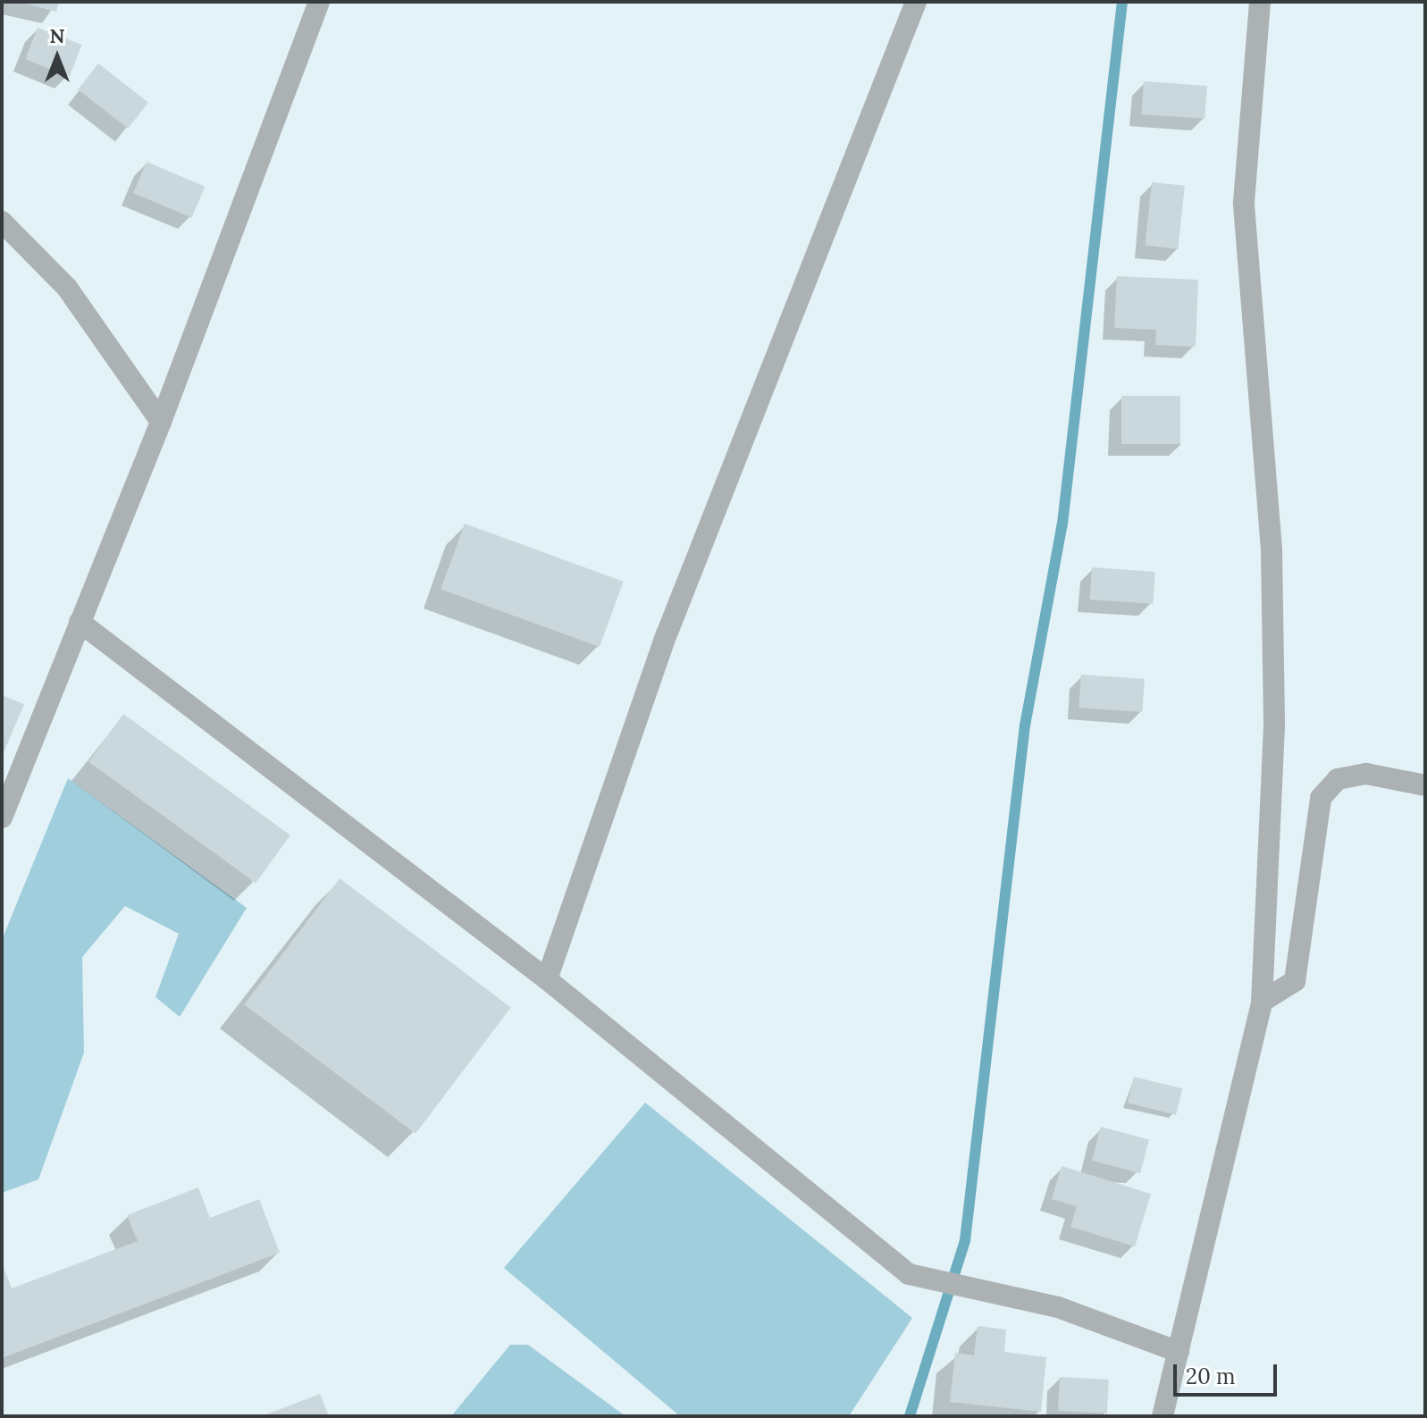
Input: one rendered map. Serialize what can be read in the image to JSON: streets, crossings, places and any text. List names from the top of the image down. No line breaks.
{"scale_bar":"20 m","north":"top"}
